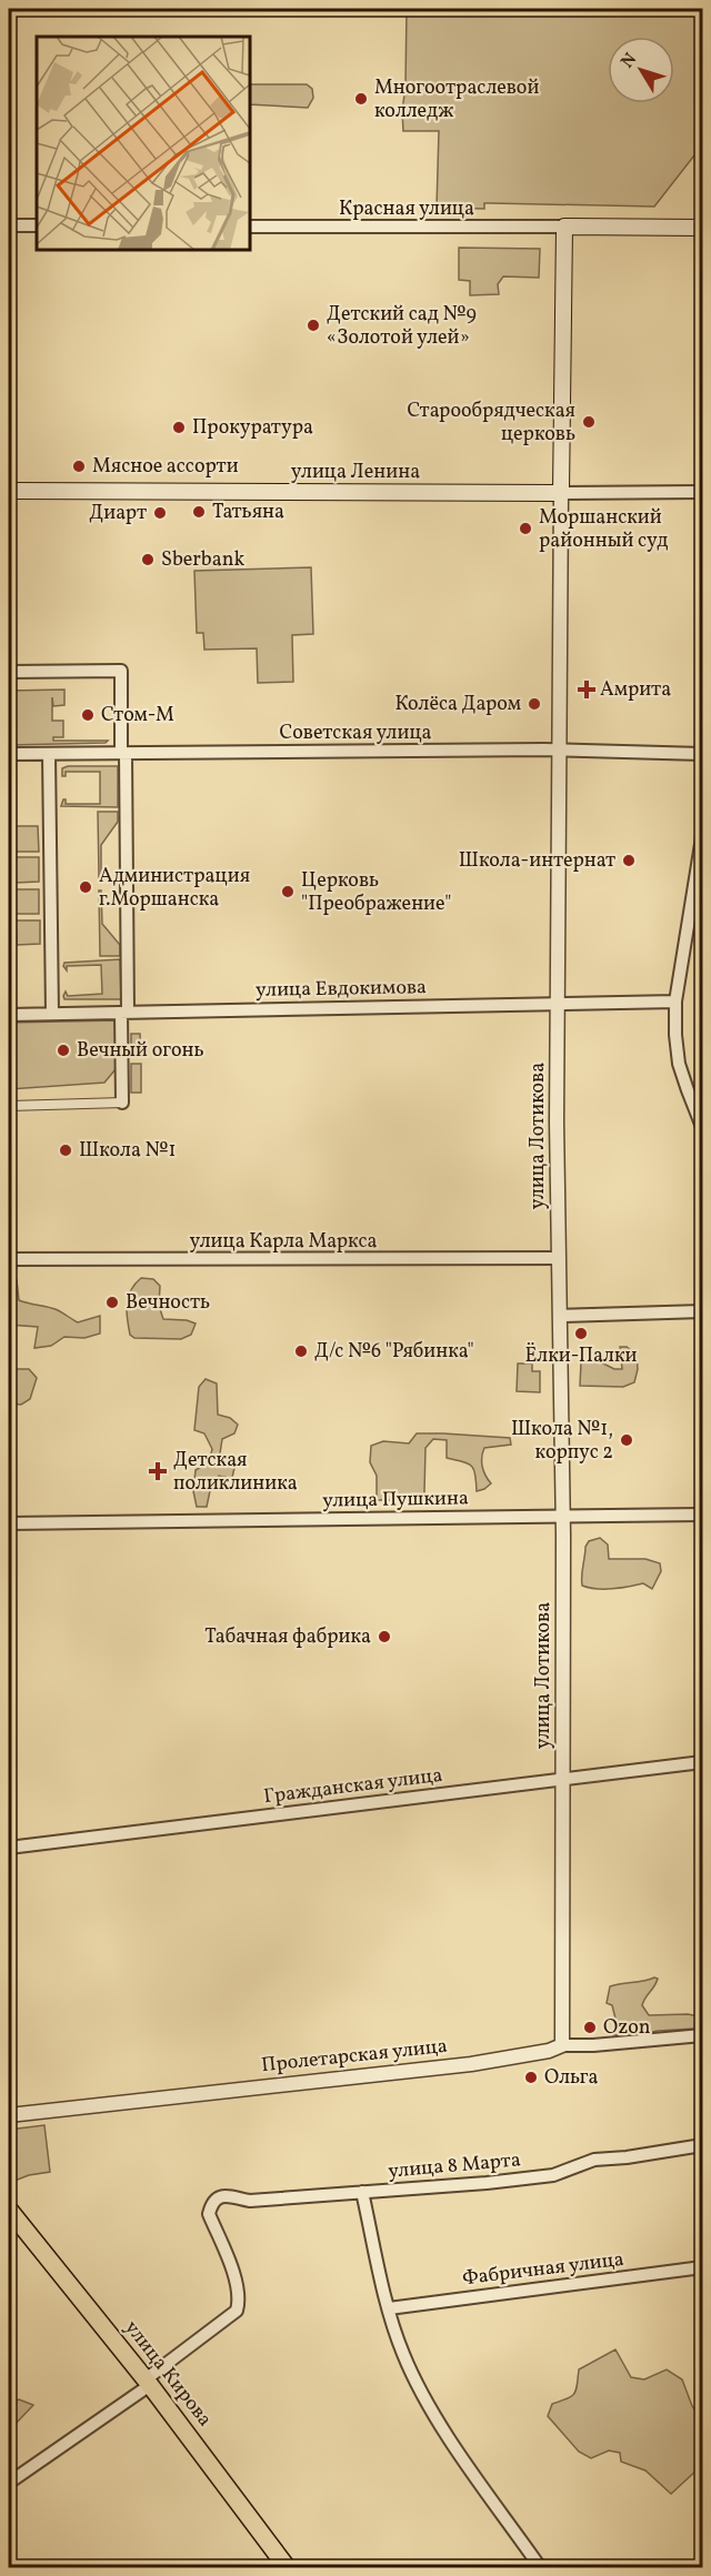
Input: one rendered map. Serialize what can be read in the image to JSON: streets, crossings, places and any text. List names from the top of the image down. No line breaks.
{"streets":{"main road":["улица Ленина","улица Лотикова","улица Кирова"],"street":["Красная улица","Советская улица","улица Евдокимова","улица Карла Маркса","улица Пушкина","Гражданская улица","Пролетарская улица","улица 8 Марта","Фабричная улица"]},"crossings":[["Красная улица","улица Лотикова"],["улица Ленина","улица Лотикова"],["Советская улица","улица Лотикова"],["улица Евдокимова","улица Лотикова"],["улица Лотикова","улица Карла Маркса"],["улица Лотикова","улица Пушкина"],["улица Лотикова","Гражданская улица"],["улица Лотикова","Пролетарская улица"],["улица 8 Марта","улица Кирова"]],"places":{"other":["Многоотраслевой колледж","Детский сад №9 «Золотой улей»","Старообрядческая церковь","Прокуратура","Мясное ассорти","Татьяна","Диарт","Моршанский районный суд","Sberbank","Колёса Даром","Стом-М","Школа-интернат","Администрация г.Моршанска","Церковь \"Преображение\"","Вечный огонь","Школа №1","Вечность","Ёлки-Палки","Д/с №6 \"Рябинка\"","Школа №1, корпус 2","Табачная фабрика","Ozon","Ольга"],"health":["Амрита","Детская поликлиника"]},"north":"top left"}
